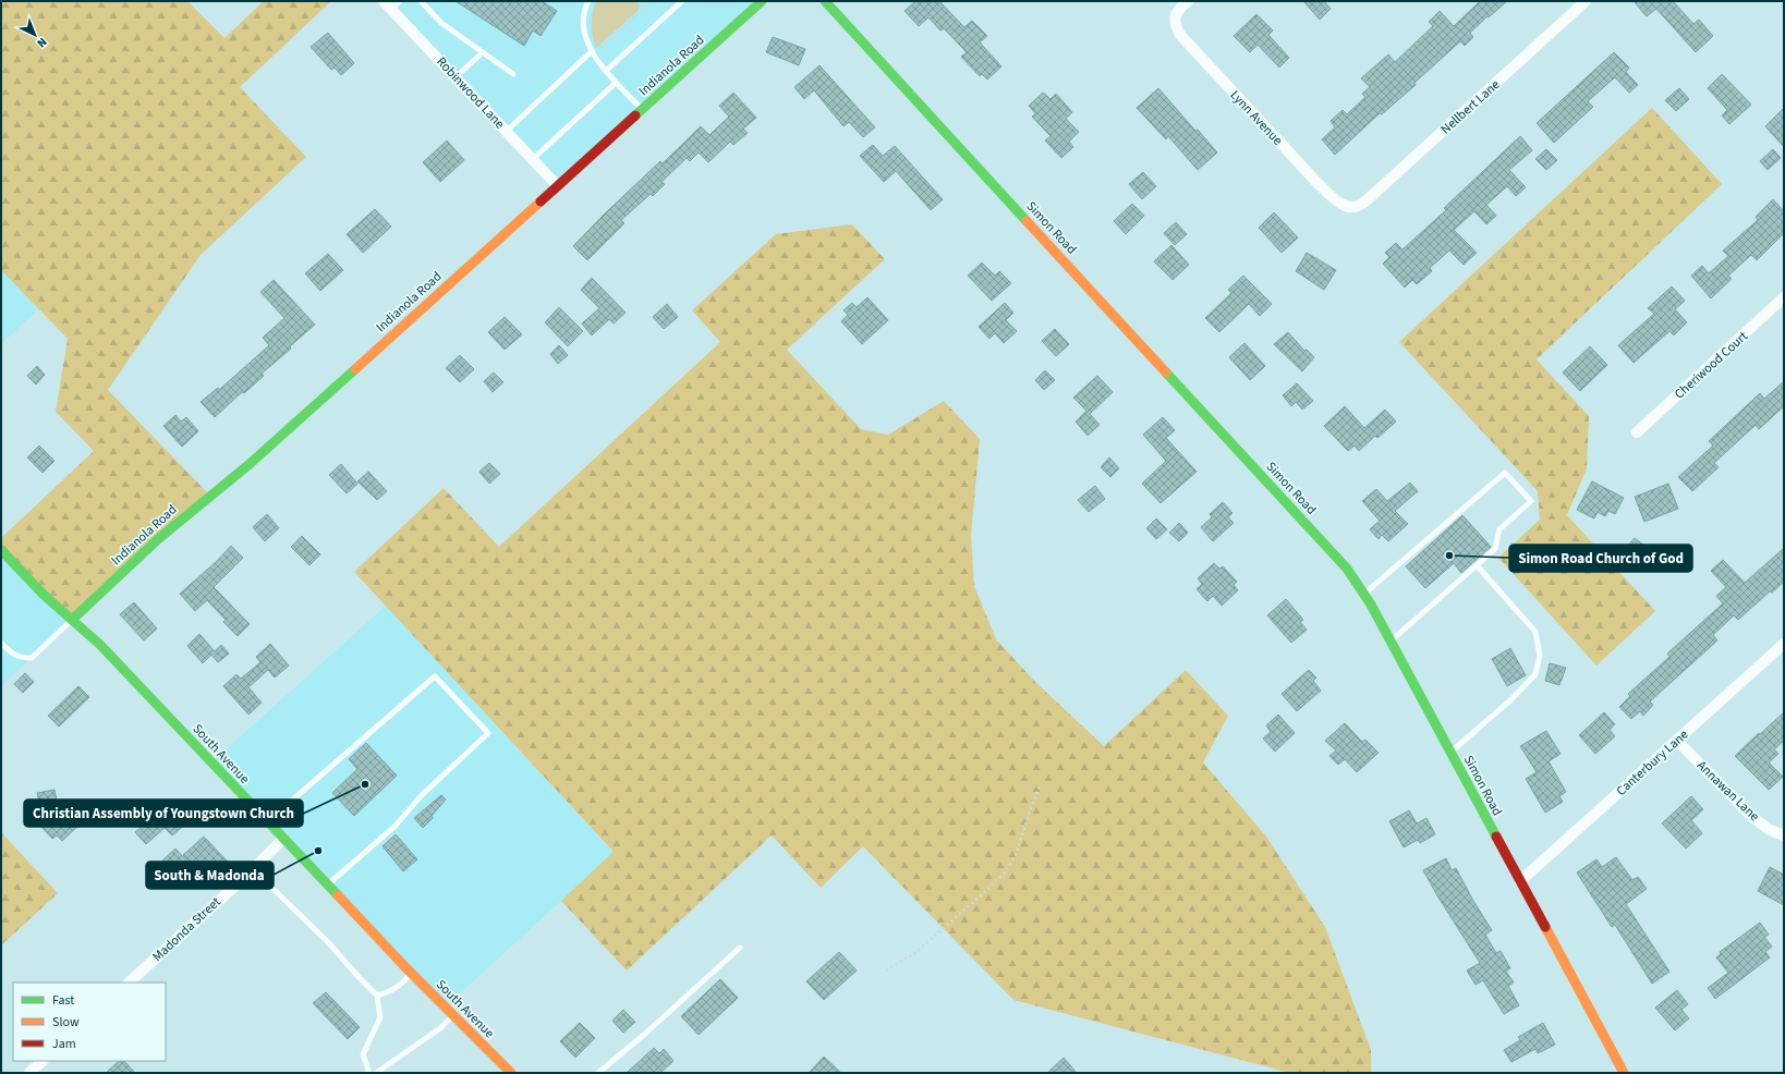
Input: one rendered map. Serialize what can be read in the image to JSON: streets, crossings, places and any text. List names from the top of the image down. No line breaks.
{"streets":{"street":["Indianola Road","Robinwood Lane","Nellbert Lane","Lynn Avenue","Simon Road","Cheriwood Court","South Avenue","Canterbury Lane","Annawan Lane","Madonda Street"]},"crossings":[["Indianola Road","Robinwood Lane"],["Indianola Road","South Avenue"],["Nellbert Lane","Lynn Avenue"],["Simon Road","Canterbury Lane"],["South Avenue","Madonda Street"],["Canterbury Lane","Annawan Lane"]],"places":["Simon Road Church of God","Christian Assembly of Youngstown Church","South & Madonda"],"legend":["Fast","Slow","Jam"],"north":"bottom right"}
